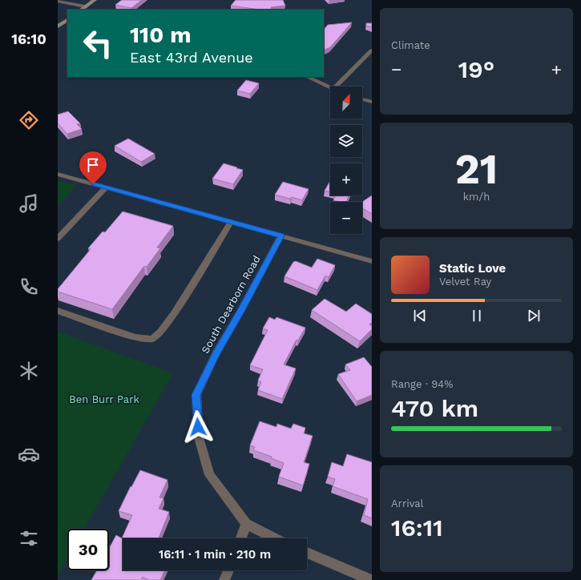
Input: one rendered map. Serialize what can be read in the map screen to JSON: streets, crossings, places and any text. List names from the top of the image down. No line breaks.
{"streets":{"street":["South Dearborn Road"]},"parks":["Ben Burr Park"],"north":"top right","page":{"tabs":"16:10","tile":["Climate",["21","km/h"],["Range · 94%","470 km"],["Arrival","16:11"]],"turn":["110 m","East 43rd Avenue"],"heat":["−","19°","+"],"map_buttons":["+","−"],"song":["Static Love","Velvet Ray"],"limit":"30","trip":"16:11 · 1 min · 210 m"}}
